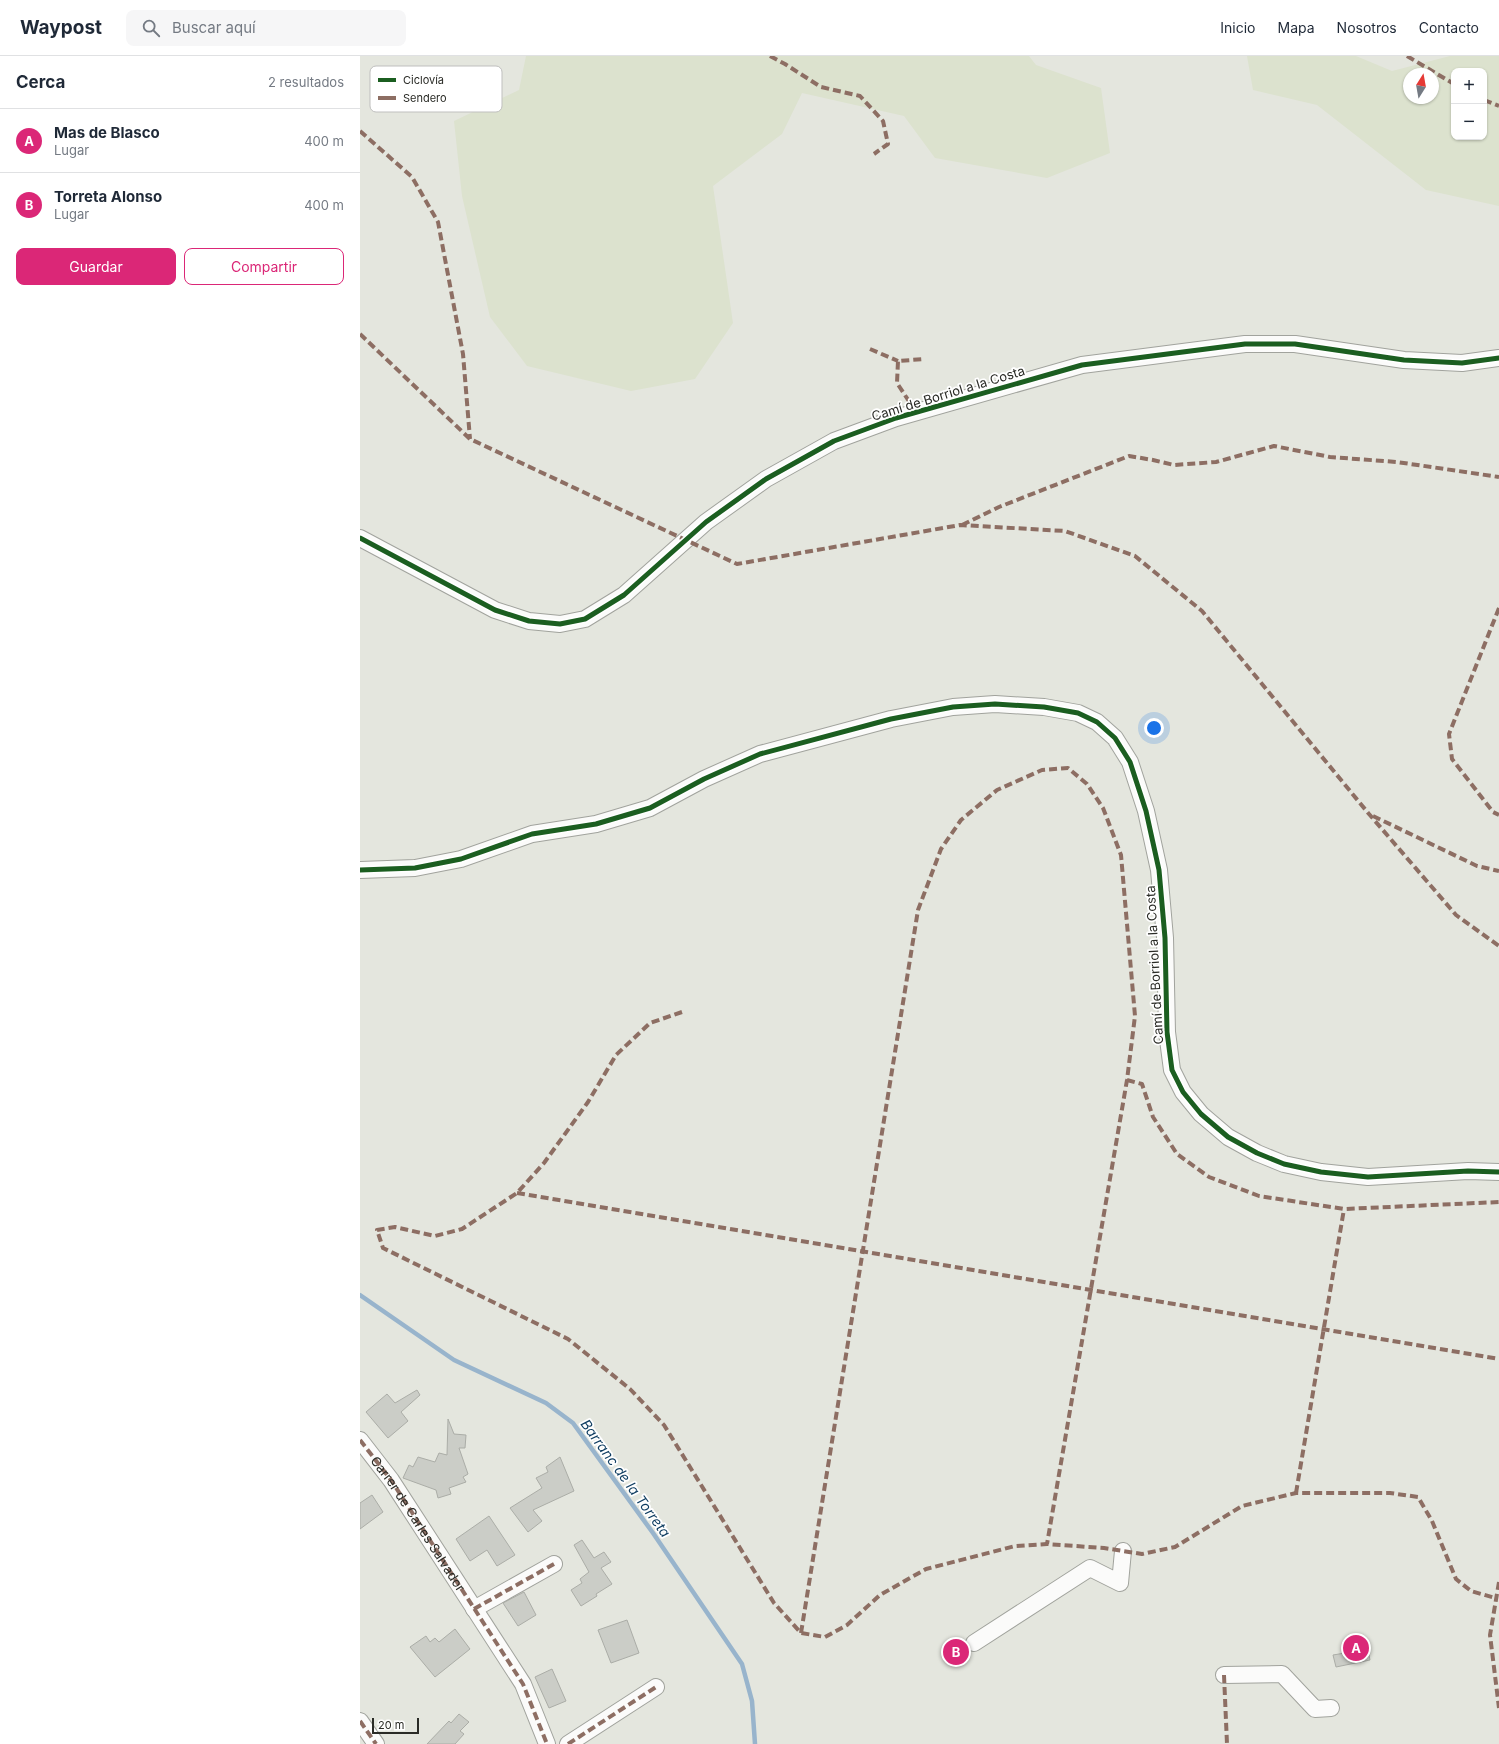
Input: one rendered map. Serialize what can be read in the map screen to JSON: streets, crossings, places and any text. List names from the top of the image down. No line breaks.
{"streets":{"street":["Camí de Borriol a la Costa","Carrer de Carles Salvador"]},"water":["Barranc de la Torreta"],"legend":["Ciclovía","Sendero"],"scale_bar":"20 m","north":"top","page":{"header":"Waypost","search":"Buscar aquí","nav":["Inicio","Mapa","Nosotros","Contacto"],"heading":["Cerca","2 resultados"],"map_buttons":["+","−"],"list":[{"mark":"A","name":"Mas de Blasco","note":"Lugar","value":"400 m"},{"mark":"B","name":"Torreta Alonso","note":"Lugar","value":"400 m"}],"buttons":["Guardar","Compartir"],"pins":["A","B"],"scale":"20 m"}}
